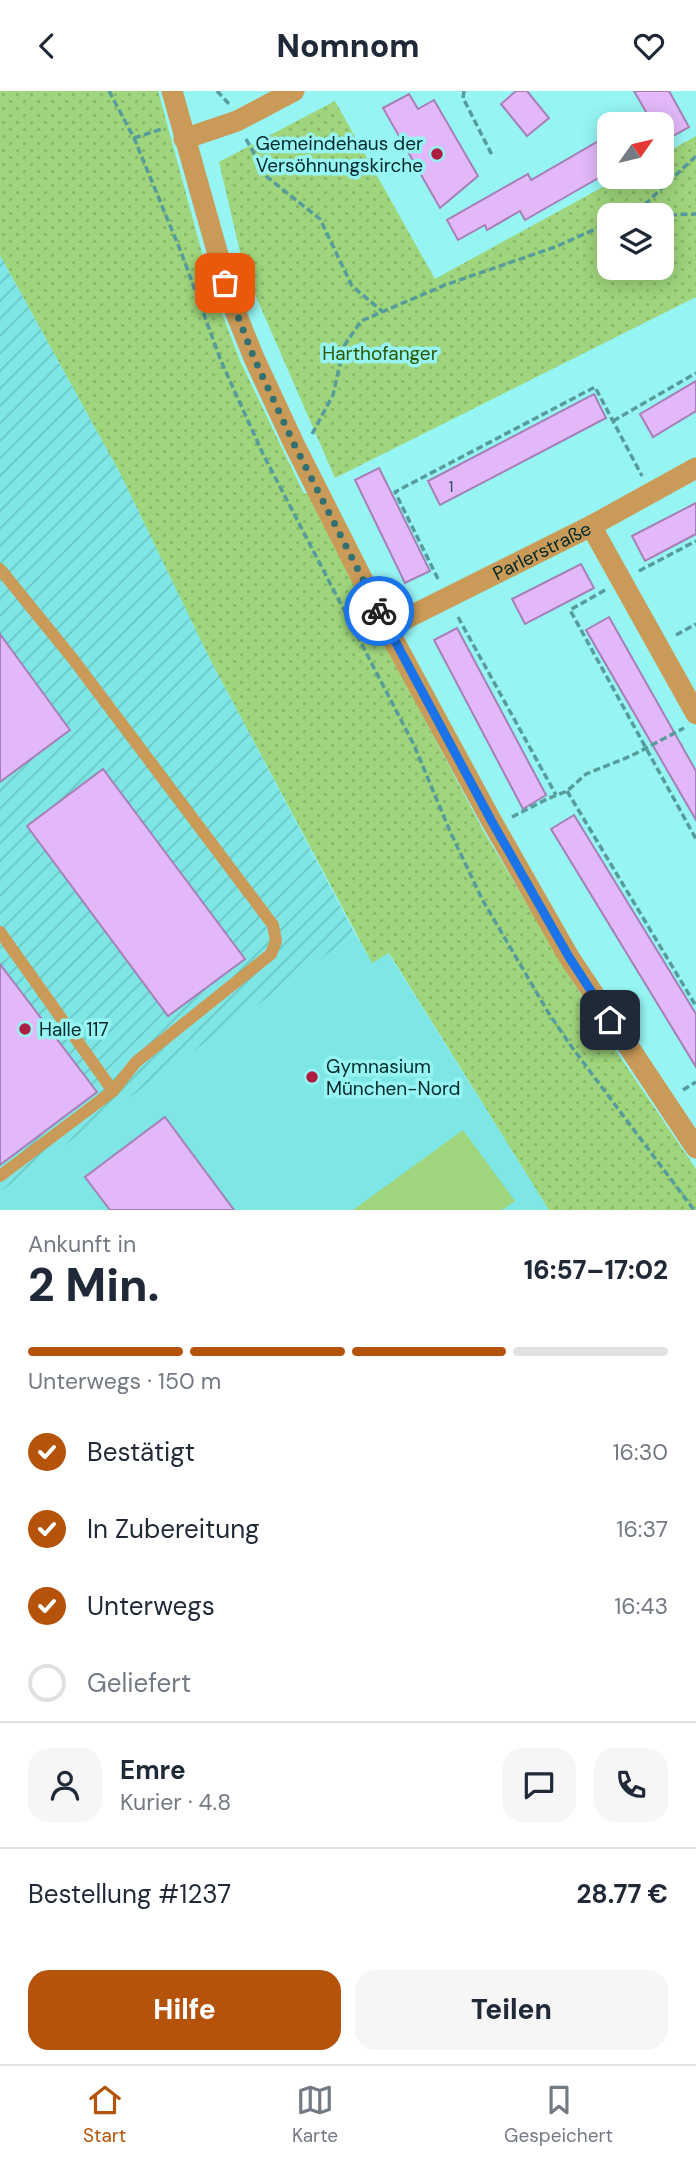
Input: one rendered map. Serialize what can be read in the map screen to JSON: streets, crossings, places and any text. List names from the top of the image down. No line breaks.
{"streets":{"street":["Parlerstraße"]},"parks":["Harthofanger"],"places":["Gemeindehaus der Versöhnungskirche","Halle 117","Gymnasium München-Nord"],"house_numbers":["1"],"north":"top right","page":{"header":"Nomnom","heading":["2 Min.","Ankunft in","16:57–17:02"],"panel":["Emre","Kurier · 4.8","Bestellung #1237","28.77 €"],"bar":"Unterwegs · 150 m","list":[["Bestätigt","16:30"],["In Zubereitung","16:37"],["Unterwegs","16:43"],"Geliefert"],"buttons":["Hilfe","Teilen"],"tabs":["Start","Karte","Gespeichert"]}}
